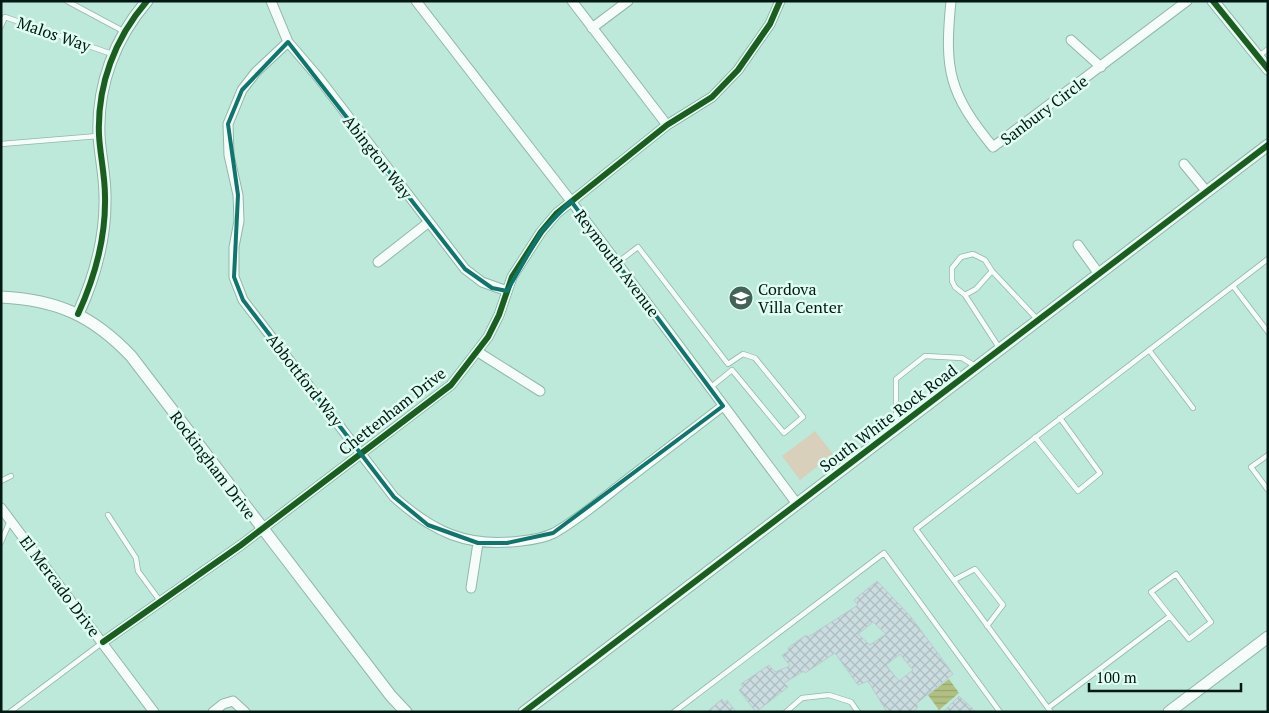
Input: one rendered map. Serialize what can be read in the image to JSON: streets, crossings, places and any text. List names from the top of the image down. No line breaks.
{"streets":{"street":["Sanbury Circle","Abington Way","Reymouth Avenue","Abbottford Way","Chettenham Drive","South White Rock Road","Rockingham Drive","El Mercado Drive"],"lane":["Malos Way"]},"crossings":[["Abington Way","Abbottford Way"],["Abington Way","Chettenham Drive"],["Reymouth Avenue","Abbottford Way"],["Reymouth Avenue","Chettenham Drive"],["Reymouth Avenue","South White Rock Road"],["Abbottford Way","Chettenham Drive"],["Chettenham Drive","Rockingham Drive"],["Chettenham Drive","El Mercado Drive"]],"places":{"school or university":["Cordova Villa Center"]},"scale_bar":"100 m"}
